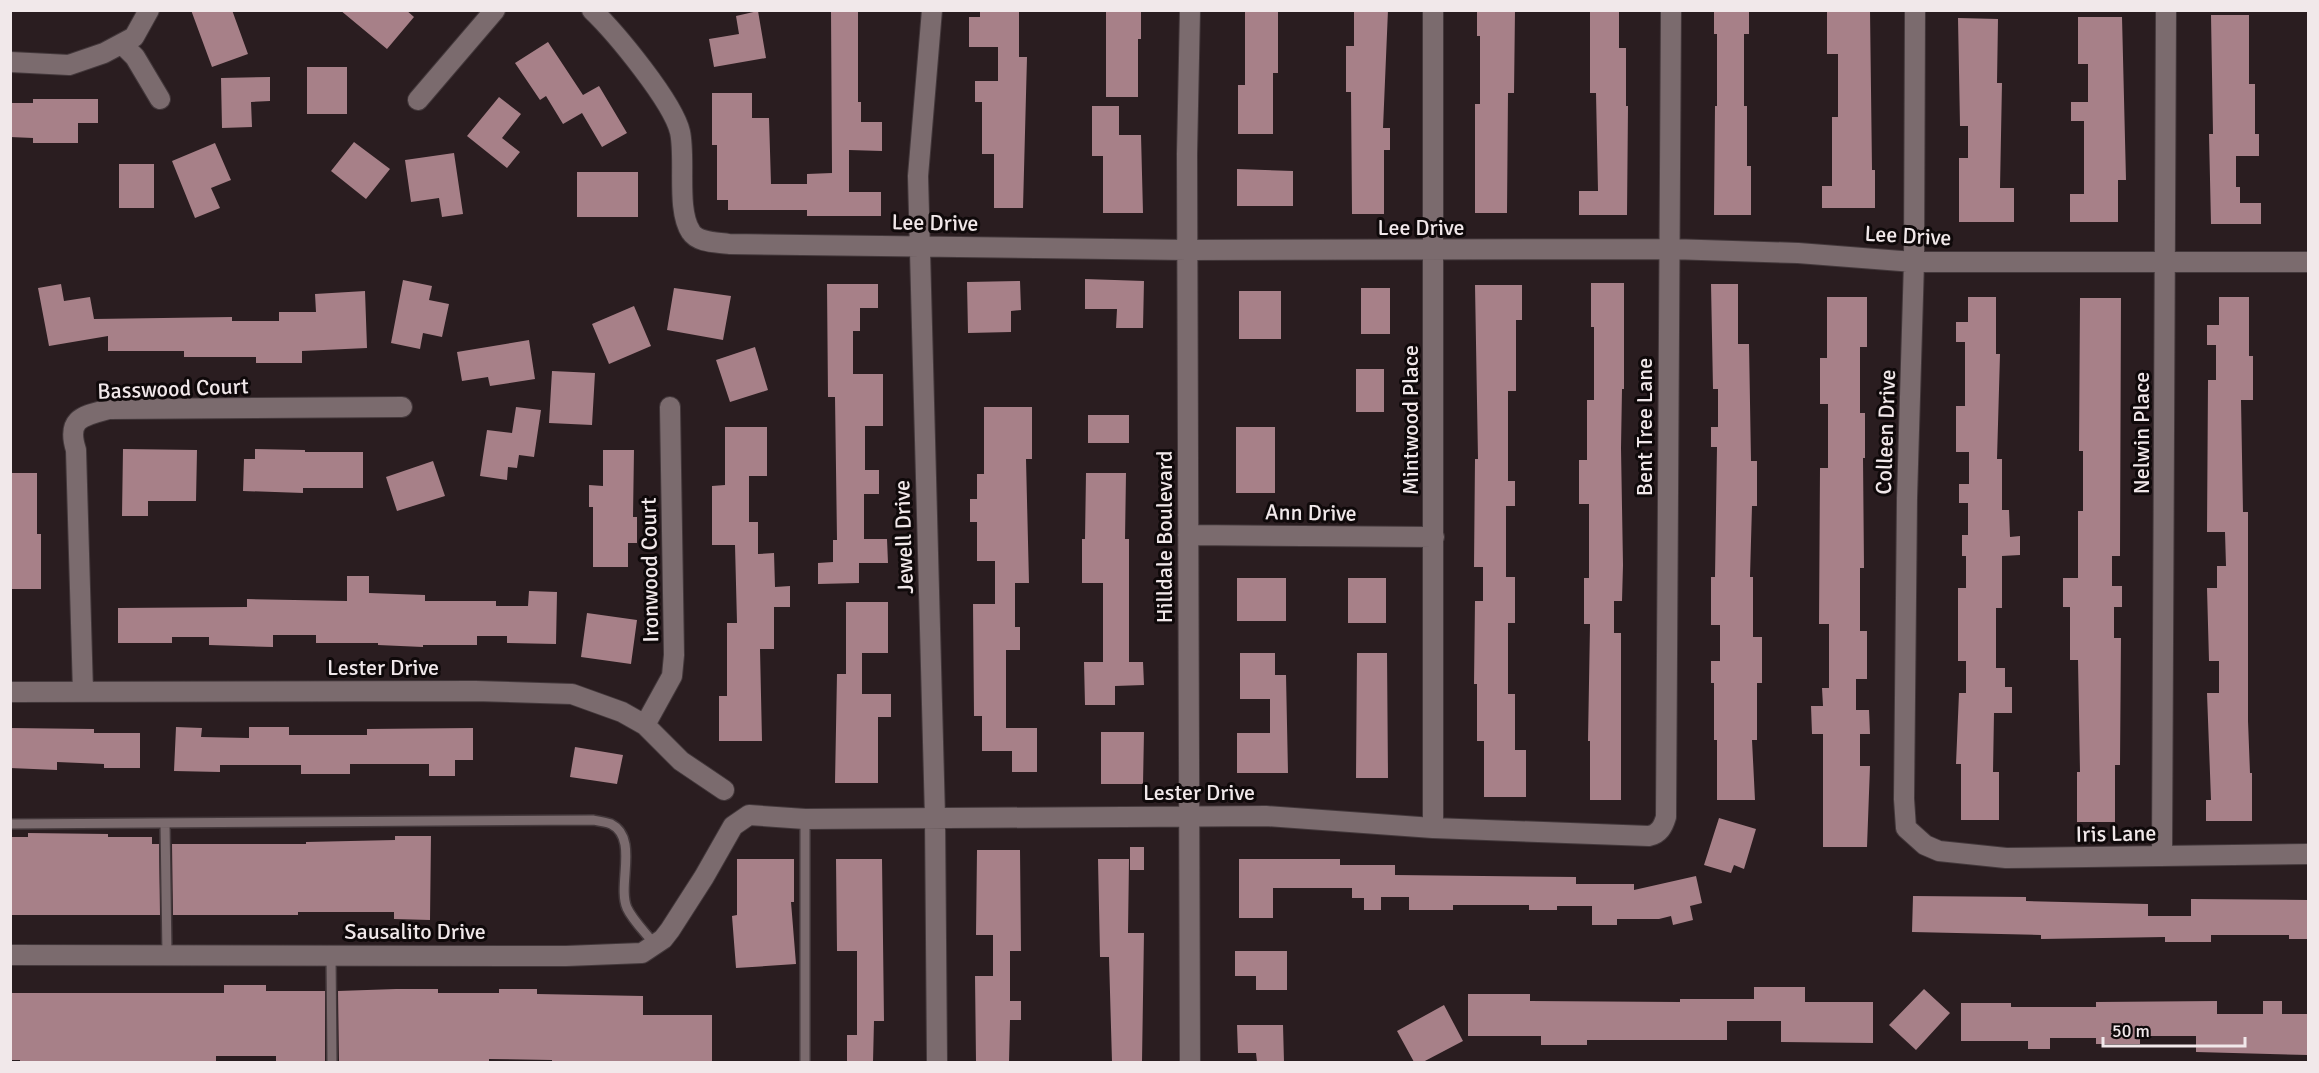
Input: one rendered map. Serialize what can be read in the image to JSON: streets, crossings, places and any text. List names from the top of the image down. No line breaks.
{"streets":{"street":["Lee Drive","Basswood Court","Mintwood Place","Bent Tree Lane","Colleen Drive","Nelwin Place","Ann Drive","Jewell Drive","Hilldale Boulevard","Ironwood Court","Lester Drive","Iris Lane","Sausalito Drive"]},"crossings":[["Lee Drive","Mintwood Place"],["Lee Drive","Bent Tree Lane"],["Lee Drive","Colleen Drive"],["Lee Drive","Nelwin Place"],["Lee Drive","Jewell Drive"],["Lee Drive","Hilldale Boulevard"],["Basswood Court","Lester Drive"],["Mintwood Place","Ann Drive"],["Mintwood Place","Lester Drive"],["Bent Tree Lane","Lester Drive"],["Colleen Drive","Iris Lane"],["Nelwin Place","Iris Lane"],["Ann Drive","Hilldale Boulevard"],["Jewell Drive","Lester Drive"],["Hilldale Boulevard","Lester Drive"],["Ironwood Court","Lester Drive"],["Lester Drive","Sausalito Drive"]],"scale_bar":"50 m"}
